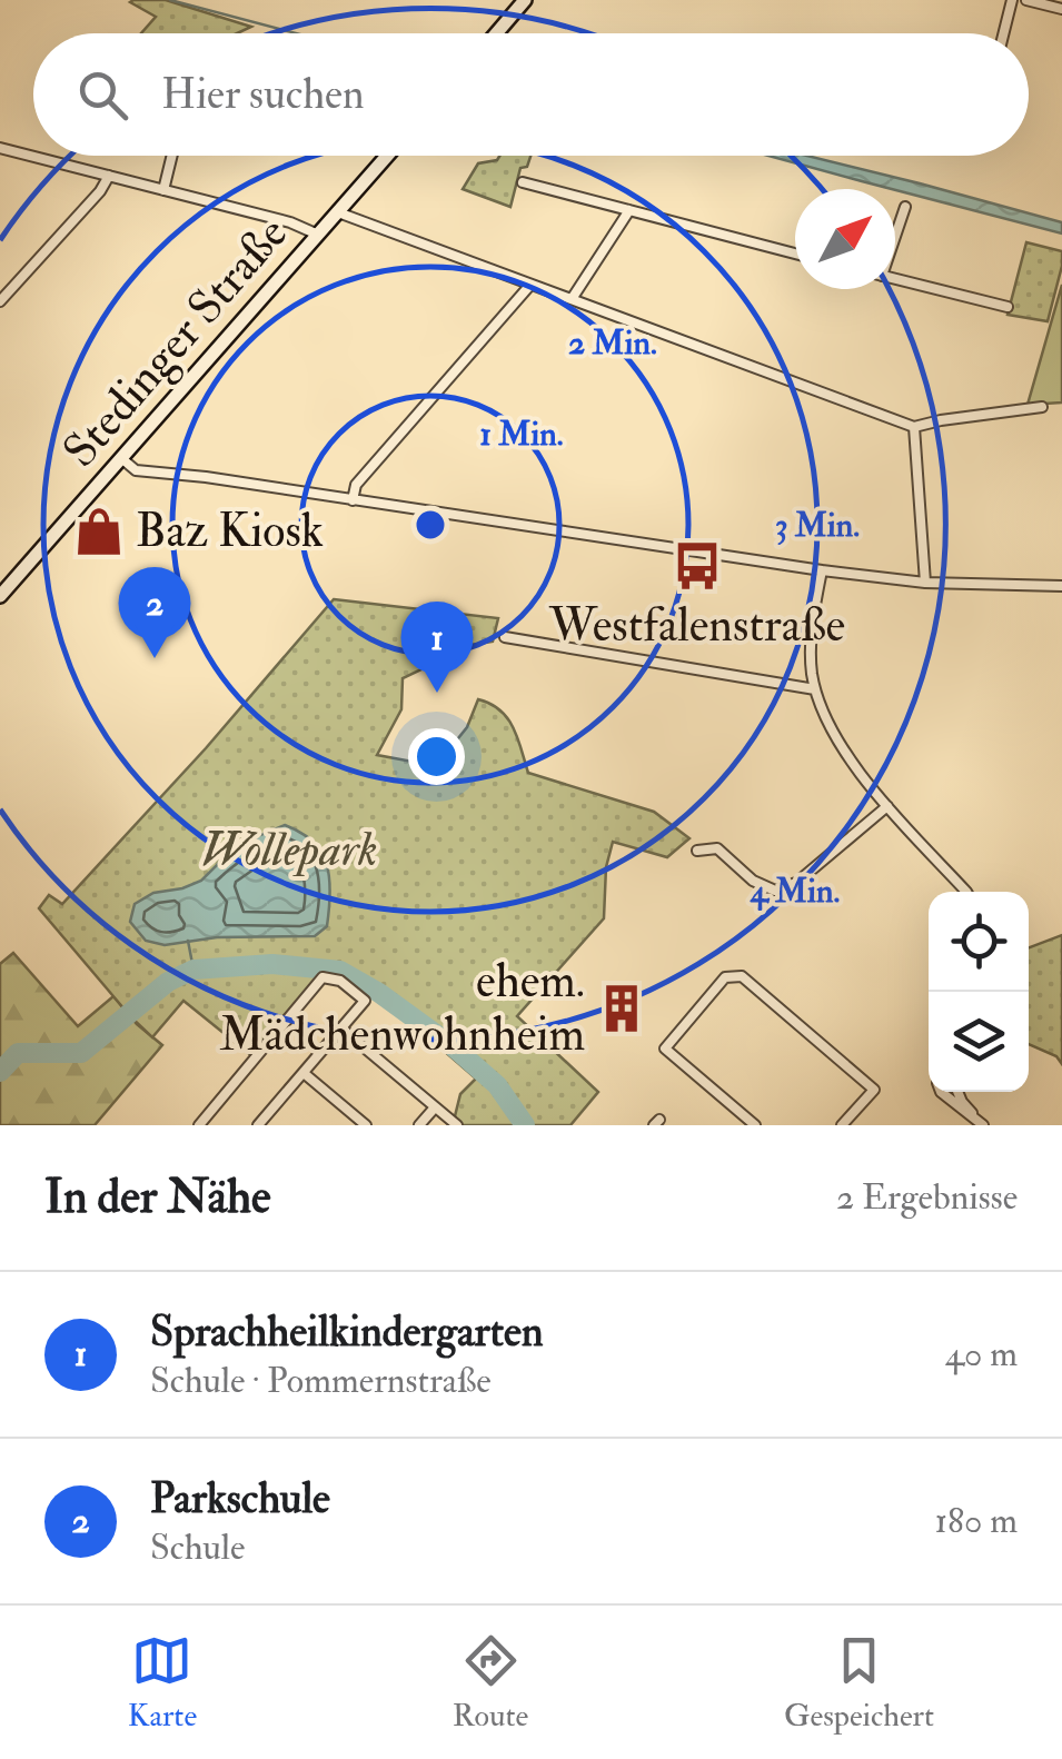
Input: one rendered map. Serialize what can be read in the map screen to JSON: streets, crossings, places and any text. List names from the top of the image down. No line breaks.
{"streets":{"main road":["Stedinger Straße"]},"parks":["Wollepark"],"places":{"shop":["Baz Kiosk"],"bus stop":["Westfalenstraße"],"building":["ehem. Mädchenwohnheim"]},"north":"top right","page":{"search":"Hier suchen","pins":["2","1"],"heading":["In der Nähe","2 Ergebnisse"],"list":[{"mark":"1","name":"Sprachheilkindergarten","note":"Schule · Pommernstraße","value":"40 m"},{"mark":"2","name":"Parkschule","note":"Schule","value":"180 m"}],"nav":["Karte","Route","Gespeichert"]},"rings":["2 Min.","1 Min.","3 Min.","4 Min."]}
